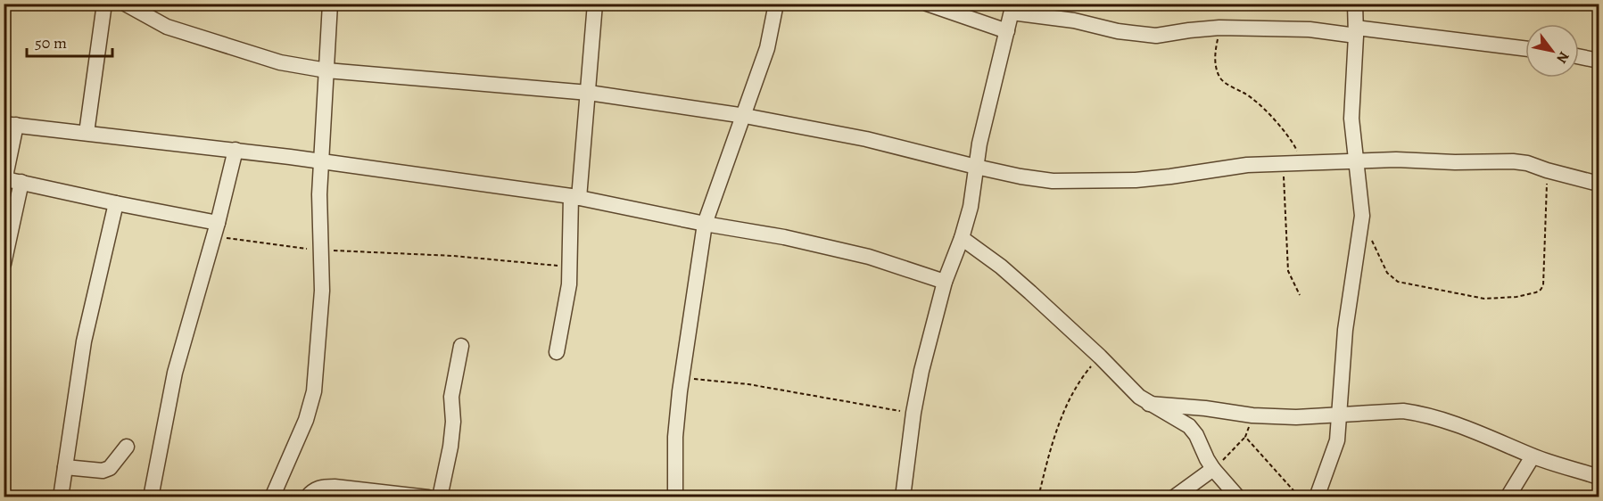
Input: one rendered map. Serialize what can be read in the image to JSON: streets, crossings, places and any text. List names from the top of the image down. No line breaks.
{"scale_bar":"50 m","north":"bottom right"}
